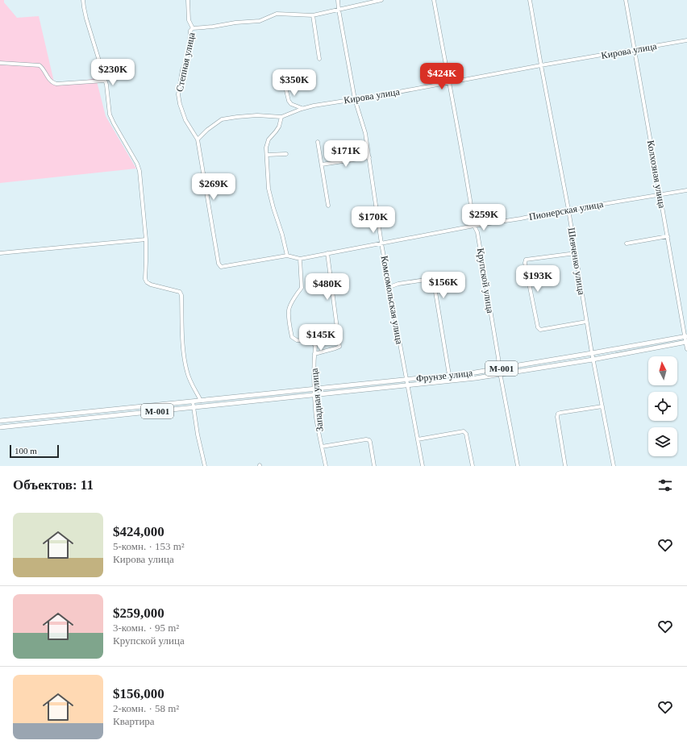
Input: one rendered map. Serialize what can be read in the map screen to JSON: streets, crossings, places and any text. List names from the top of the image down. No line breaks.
{"streets":{"main road":["M-001","Фрунзе улица"],"street":["Кирова улица","Степная улица","Колхозная улица","Пионерская улица","Шевченко улица","Крупской улица","Комсомольская улица","Западная улица"]},"crossings":[["Кирова улица","Степная улица"],["Кирова улица","Колхозная улица"],["Кирова улица","Шевченко улица"],["Кирова улица","Крупской улица"],["Кирова улица","Комсомольская улица"],["Степная улица","Пионерская улица"],["Колхозная улица","Пионерская улица"],["Колхозная улица","Фрунзе улица"],["Пионерская улица","Шевченко улица"],["Пионерская улица","Крупской улица"],["Пионерская улица","Комсомольская улица"],["Пионерская улица","Западная улица"],["Шевченко улица","Фрунзе улица"],["Крупской улица","Фрунзе улица"],["Комсомольская улица","Фрунзе улица"],["M-001","Фрунзе улица"],["M-001","Западная улица"],["Фрунзе улица","Западная улица"]],"scale_bar":"100 m","north":"top","page":{"price":["$230K","$424K","$350K","$171K","$269K","$259K","$170K","$193K","$156K","$480K","$145K"],"scale":"100 m","heading":"Объектов: 11","list":[{"name":"$424,000","note":"5-комн. · 153 m² · Кирова улица"},{"name":"$259,000","note":"3-комн. · 95 m² · Крупской улица"},{"name":"$156,000","note":"2-комн. · 58 m² · Квартира"}]}}
